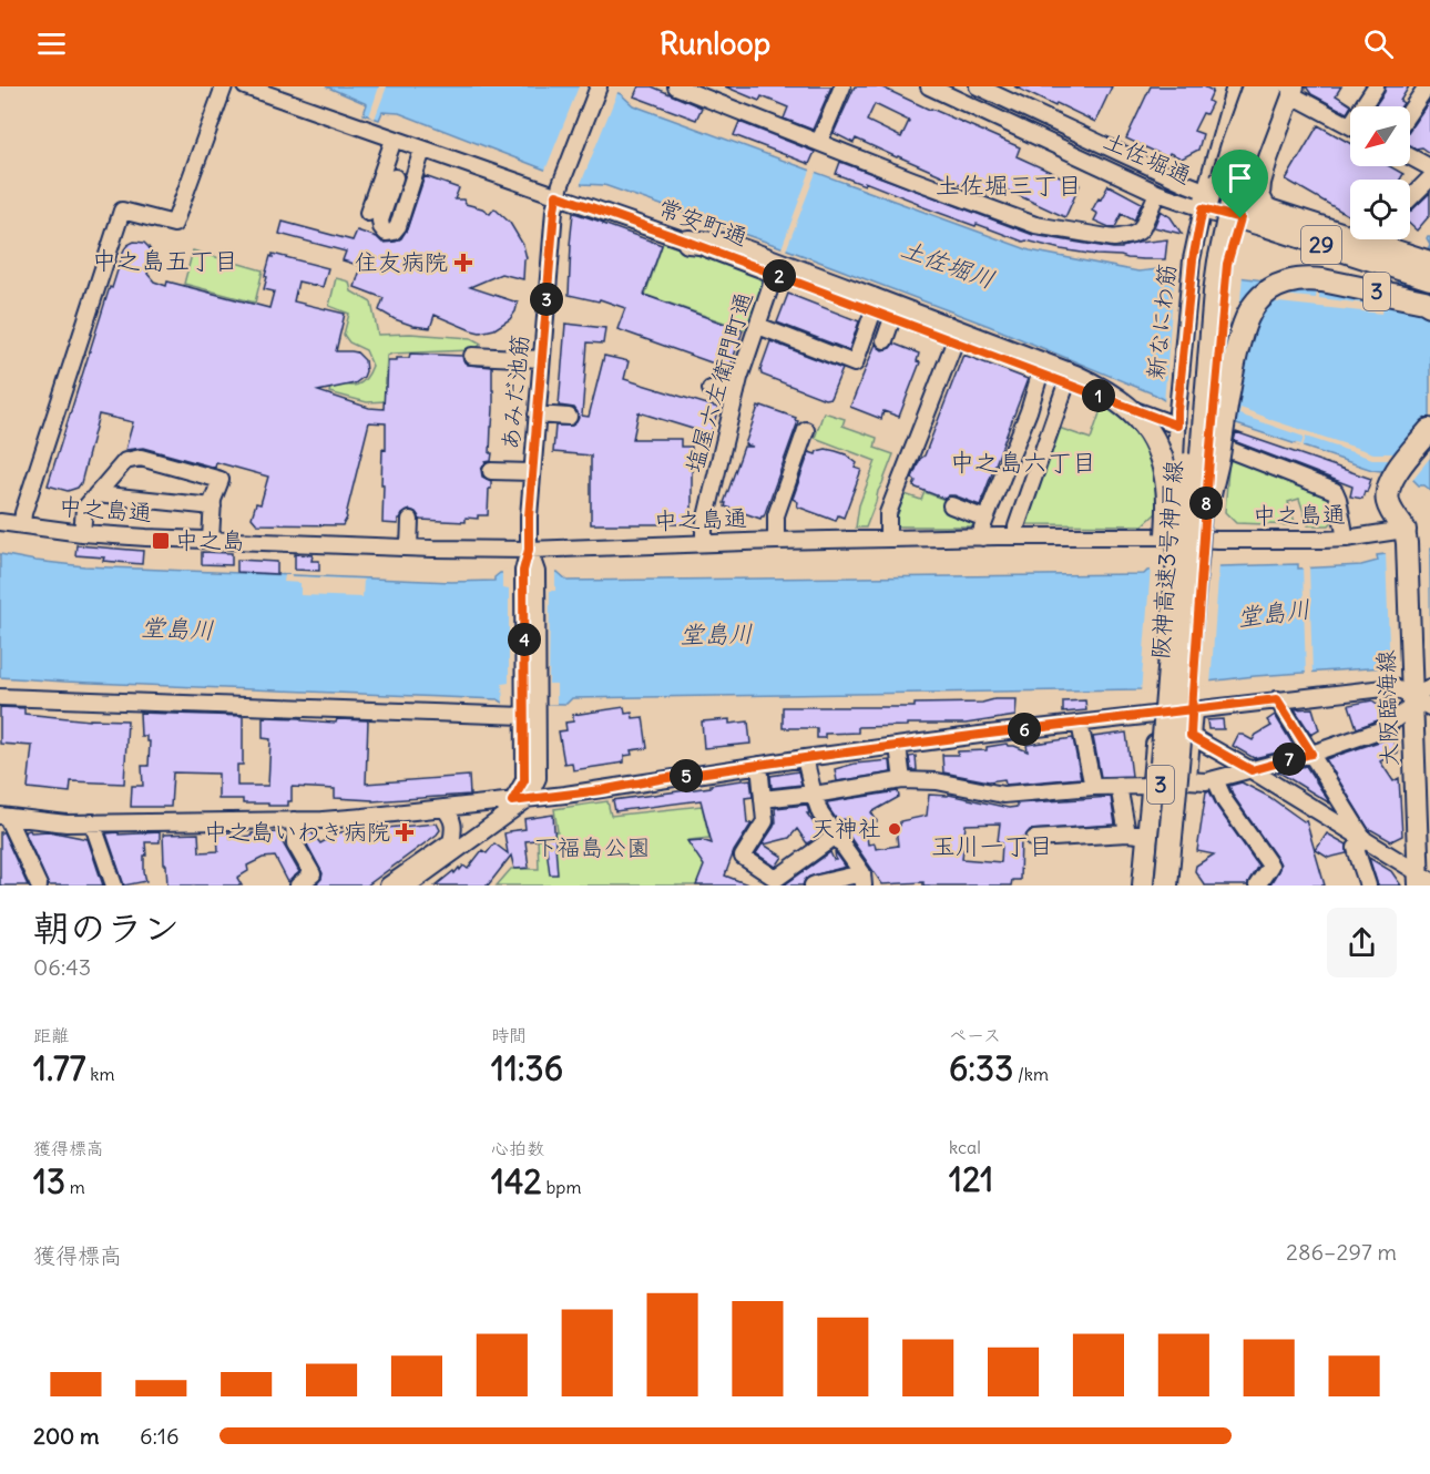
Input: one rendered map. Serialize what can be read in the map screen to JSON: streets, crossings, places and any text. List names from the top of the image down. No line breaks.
{"streets":{"highway":["3","阪神高速3号神戸線"],"main road":["土佐堀通","29","新なにわ筋","大阪臨海線"],"street":["常安町通","塩屋六左衛門町通","あみだ池筋","中之島通"]},"crossings":[["土佐堀通","新なにわ筋"],["土佐堀通","阪神高速3号神戸線"],["常安町通","3"],["常安町通","新なにわ筋"],["常安町通","塩屋六左衛門町通"],["常安町通","あみだ池筋"],["3","新なにわ筋"],["3","中之島通"],["3","阪神高速3号神戸線"],["新なにわ筋","中之島通"],["新なにわ筋","阪神高速3号神戸線"],["塩屋六左衛門町通","中之島通"],["あみだ池筋","中之島通"],["中之島通","阪神高速3号神戸線"],["中之島通","大阪臨海線"]],"districts":["土佐堀三丁目","中之島五丁目","中之島六丁目","玉川一丁目"],"water":["土佐堀川","堂島川"],"parks":["下福島公園"],"places":{"health":["住友病院","中之島いわき病院"],"transit":["中之島"],"other":["天神社"]},"north":"bottom left","page":{"header":"Runloop","pins":["2","3","1","8","4","6","7","5"],"heading":["朝のラン","06:43"],"stats":[["距離","1.77 km"],["時間","11:36"],["ペース","6:33 /km"],["獲得標高","13 m"],["心拍数","142 bpm"],["kcal","121"]],"chart":["獲得標高","286–297 m"],"list":[{"name":"200 m","note":"6:16"}]}}
